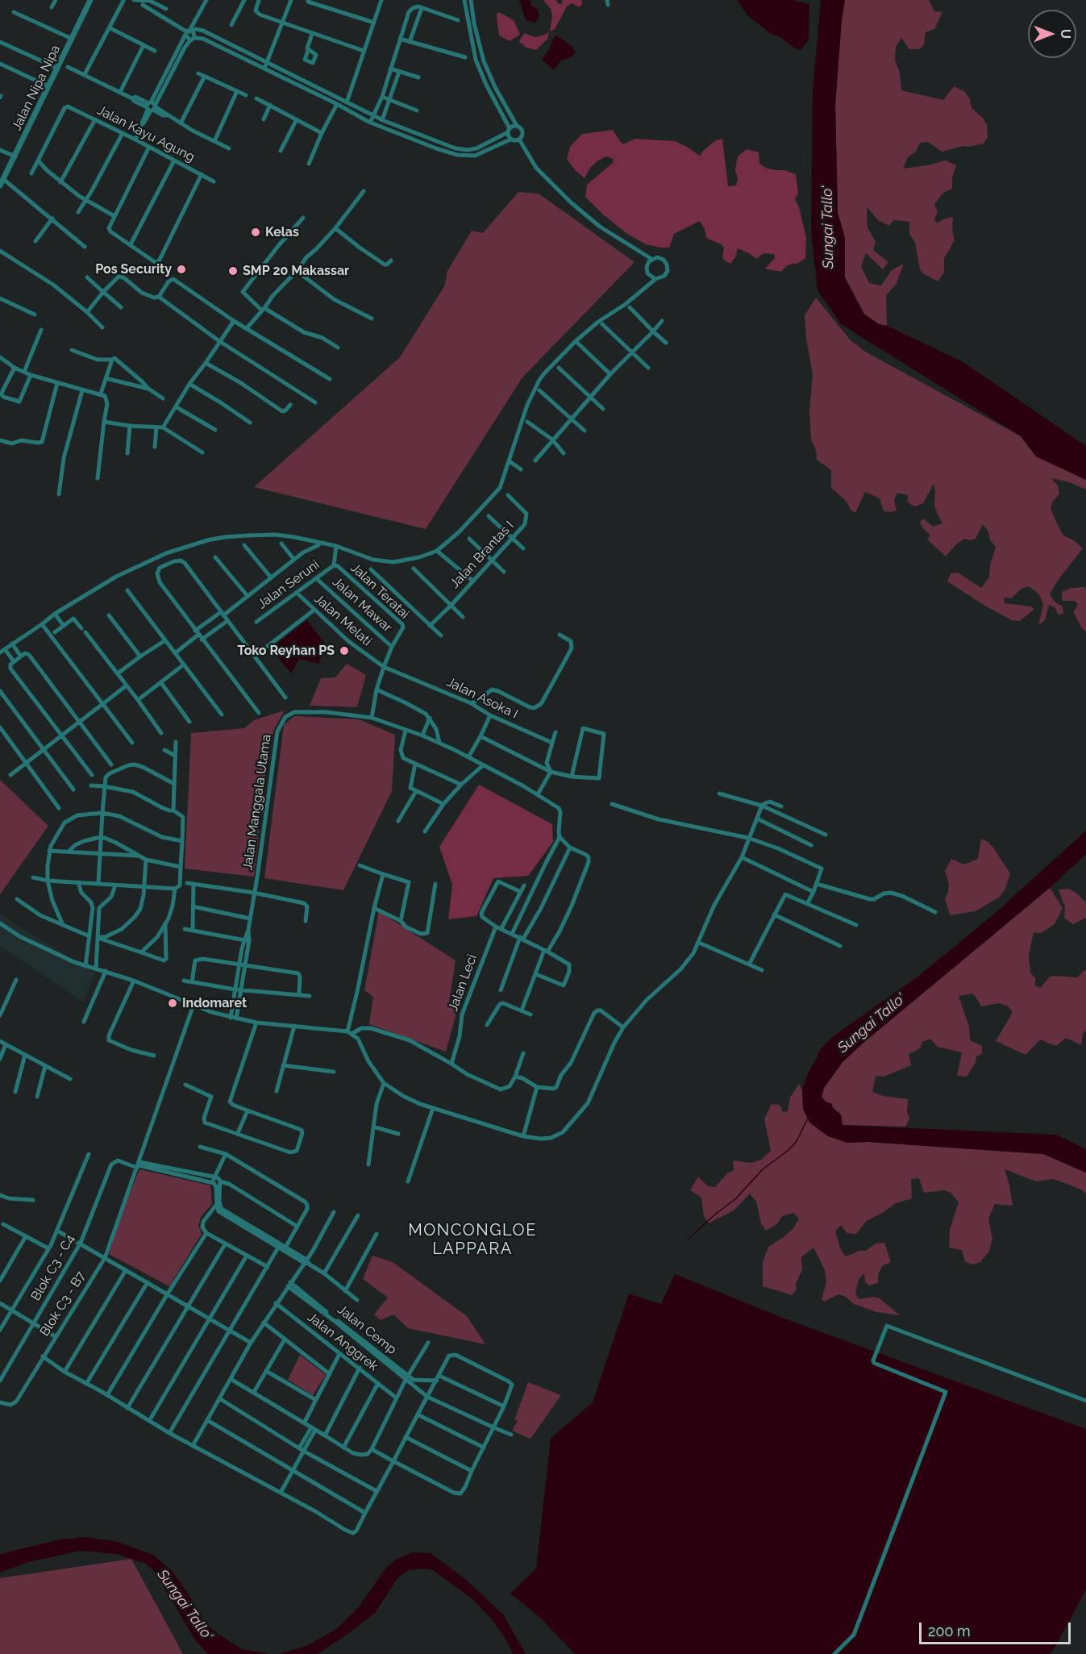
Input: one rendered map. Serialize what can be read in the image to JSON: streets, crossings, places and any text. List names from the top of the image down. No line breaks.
{"streets":{"street":["Jalan Nipa Nipa","Jalan Kayu Agung","Jalan Brantas I","Jalan Seruni","Jalan Teratai","Jalan Mawar","Jalan Melati","Jalan Asoka I","Jalan Manggala Utama","Jalan Leci","Blok C3 - C4","Blok C3 - B7","Jalan Cemp","Jalan Anggrek"]},"crossings":[["Jalan Seruni","Jalan Teratai"],["Jalan Seruni","Jalan Mawar"],["Jalan Seruni","Jalan Melati"],["Jalan Teratai","Jalan Mawar"],["Jalan Teratai","Jalan Asoka I"],["Jalan Teratai","Jalan Manggala Utama"],["Jalan Melati","Jalan Asoka I"],["Blok C3 - C4","Blok C3 - B7"]],"districts":["MONCONGLOE LAPPARA"],"water":["Sungai Tallo'"],"places":["Kelas","Pos Security","SMP 20 Makassar","Toko Reyhan PS","Indomaret"],"scale_bar":"200 m","north":"right"}
